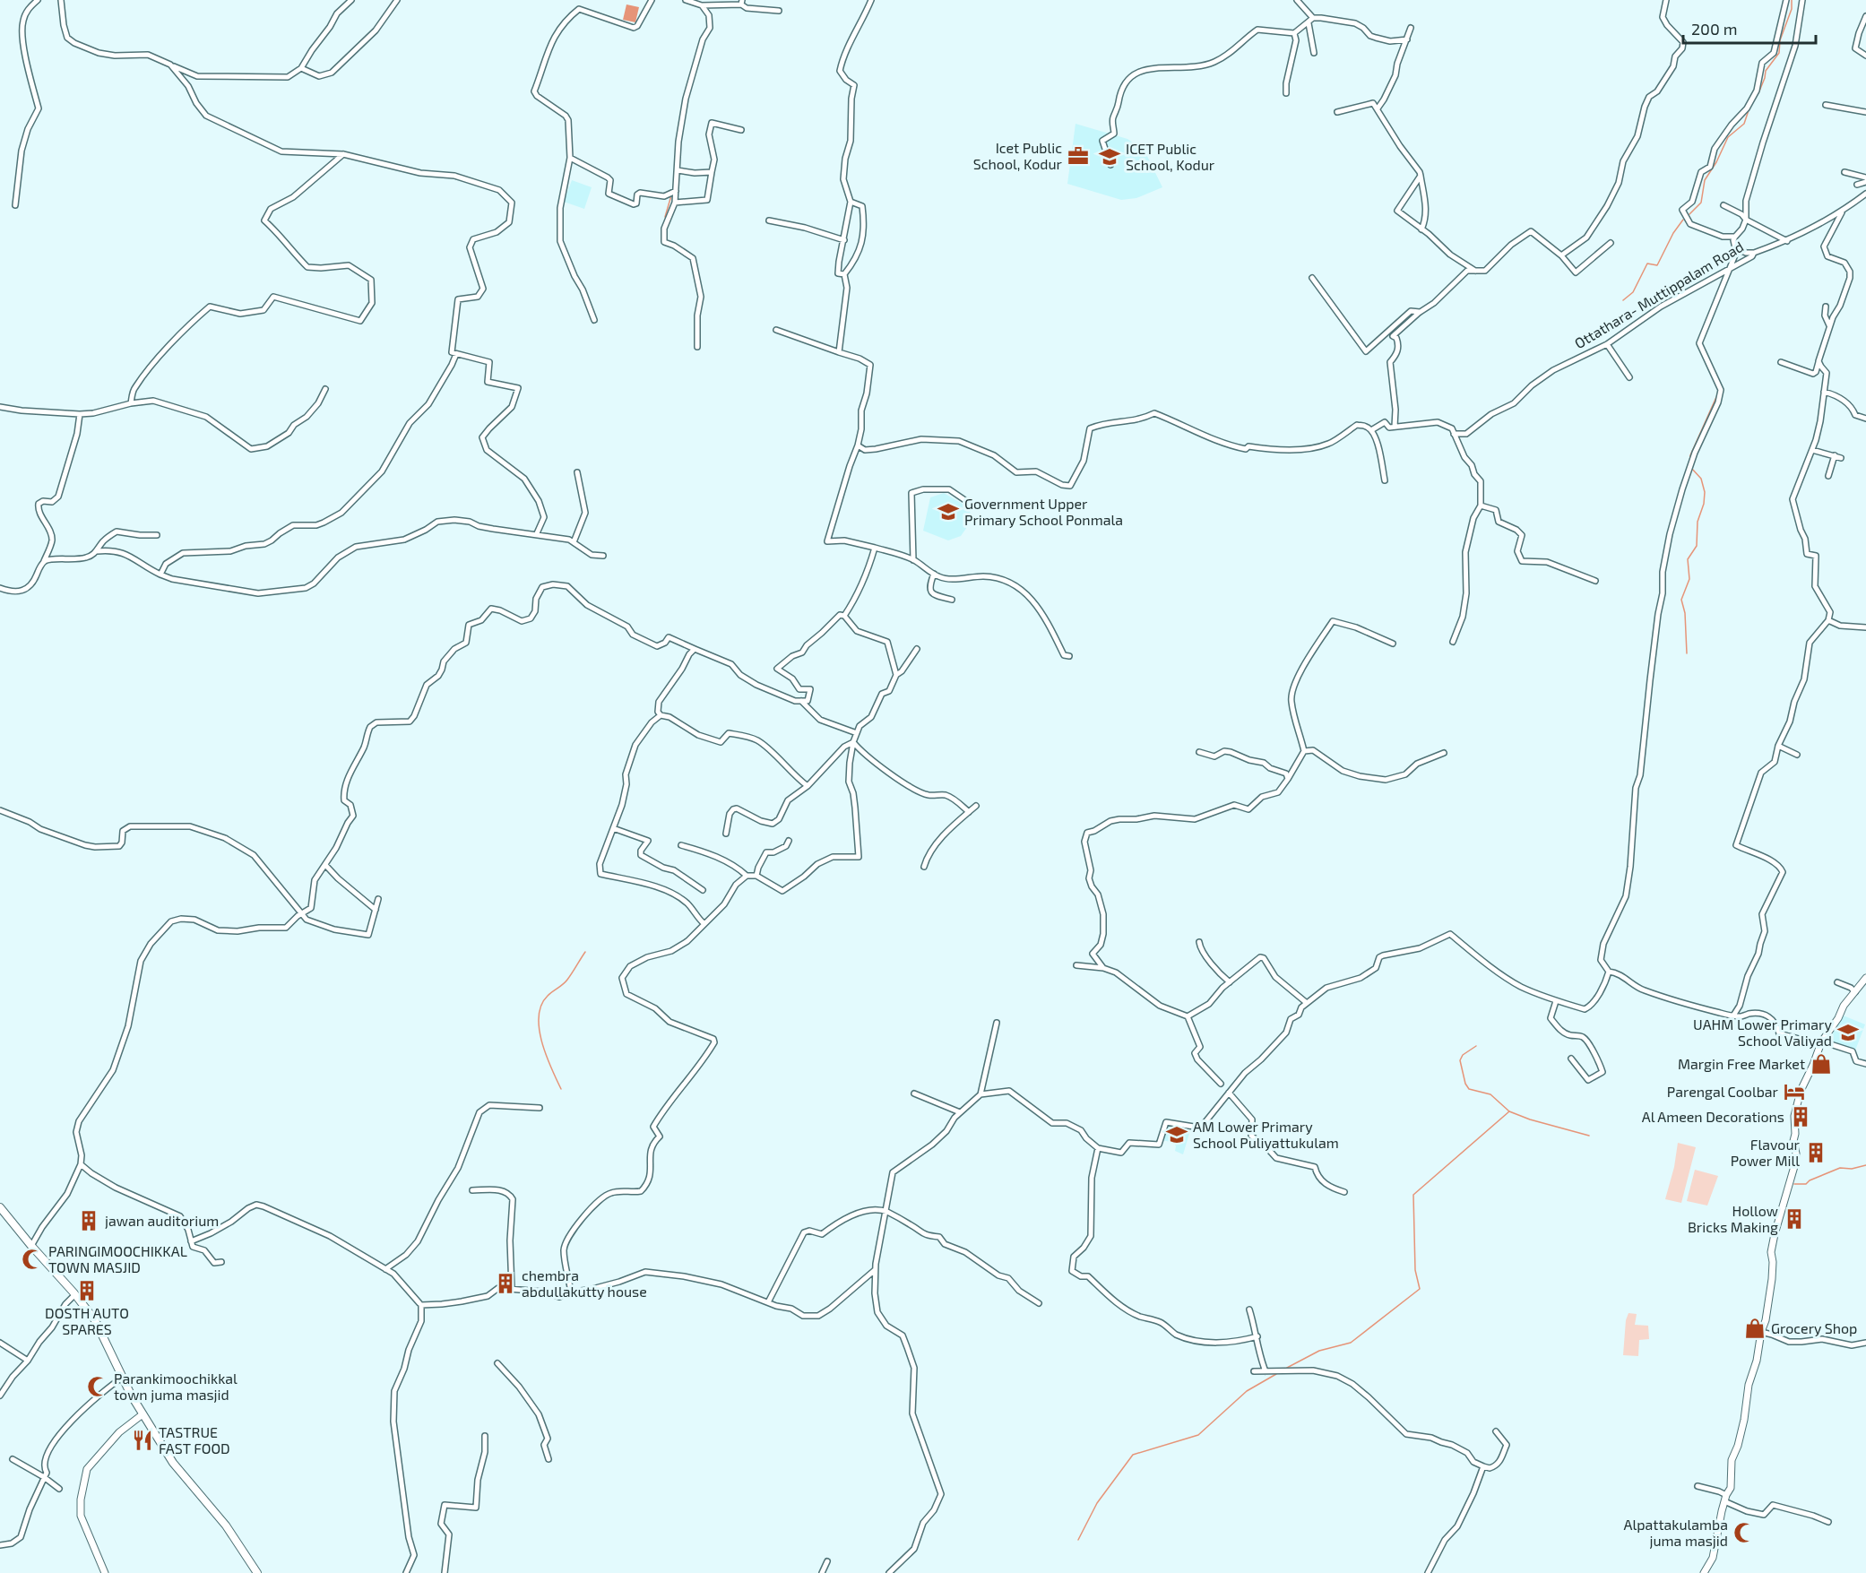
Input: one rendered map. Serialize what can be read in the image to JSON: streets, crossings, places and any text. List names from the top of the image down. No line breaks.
{"streets":{"street":["Ottathara- Muttippalam Road"]},"places":{"office":["Icet Public School, Kodur"],"school or university":["ICET Public School, Kodur","Government Upper Primary School Ponmala","UAHM Lower Primary School Valiyad","AM Lower Primary School Puliyattukulam"],"shop":["Margin Free Market","Grocery Shop"],"hotel":["Parengal Coolbar"],"building":["Al Ameen Decorations","Flavour Power Mill","Hollow Bricks Making","jawan auditorium","chembra abdullakutty house","DOSTH AUTO SPARES"],"mosque":["PARINGIMOOCHIKKAL TOWN MASJID","Parankimoochikkal town juma masjid","Alpattakulamba juma masjid"],"restaurant":["TASTRUE FAST FOOD"]},"scale_bar":"200 m"}
